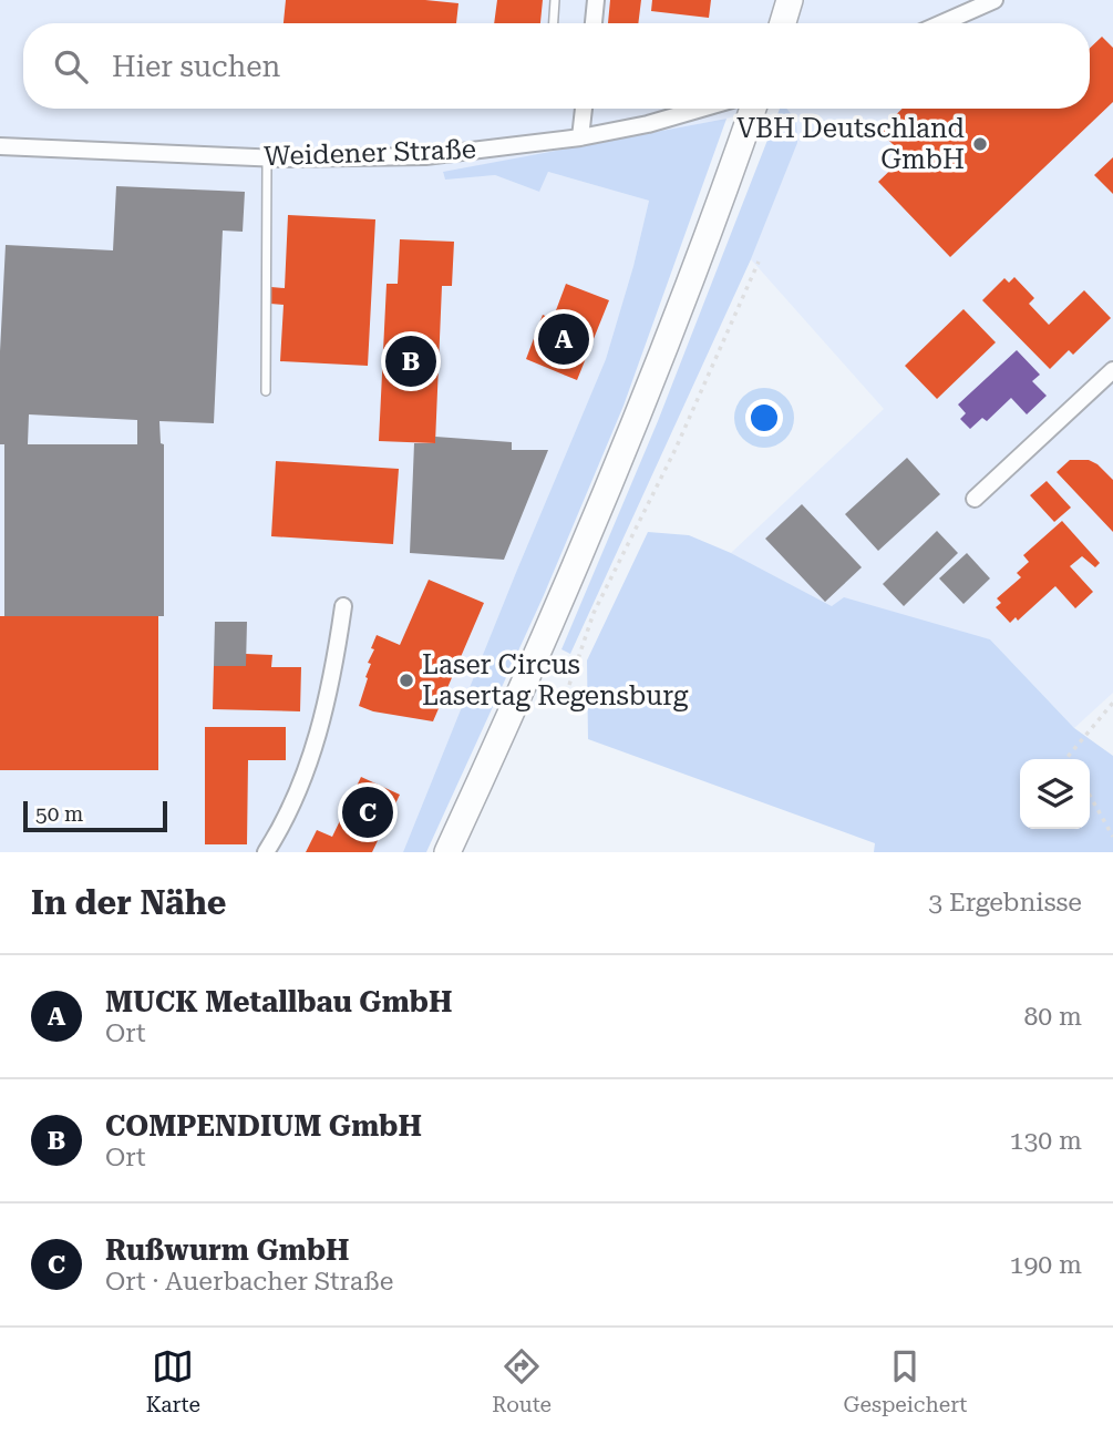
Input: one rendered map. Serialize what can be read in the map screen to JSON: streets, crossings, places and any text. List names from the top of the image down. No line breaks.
{"streets":{"street":["Weidener Straße"]},"places":["VBH Deutschland GmbH","Laser Circus Lasertag Regensburg"],"scale_bar":"50 m","page":{"search":"Hier suchen","pins":["A","B","C"],"scale":"50 m","heading":["In der Nähe","3 Ergebnisse"],"list":[{"mark":"A","name":"MUCK Metallbau GmbH","note":"Ort","value":"80 m"},{"mark":"B","name":"COMPENDIUM GmbH","note":"Ort","value":"130 m"},{"mark":"C","name":"Rußwurm GmbH","note":"Ort · Auerbacher Straße","value":"190 m"}],"nav":["Karte","Route","Gespeichert"]}}
